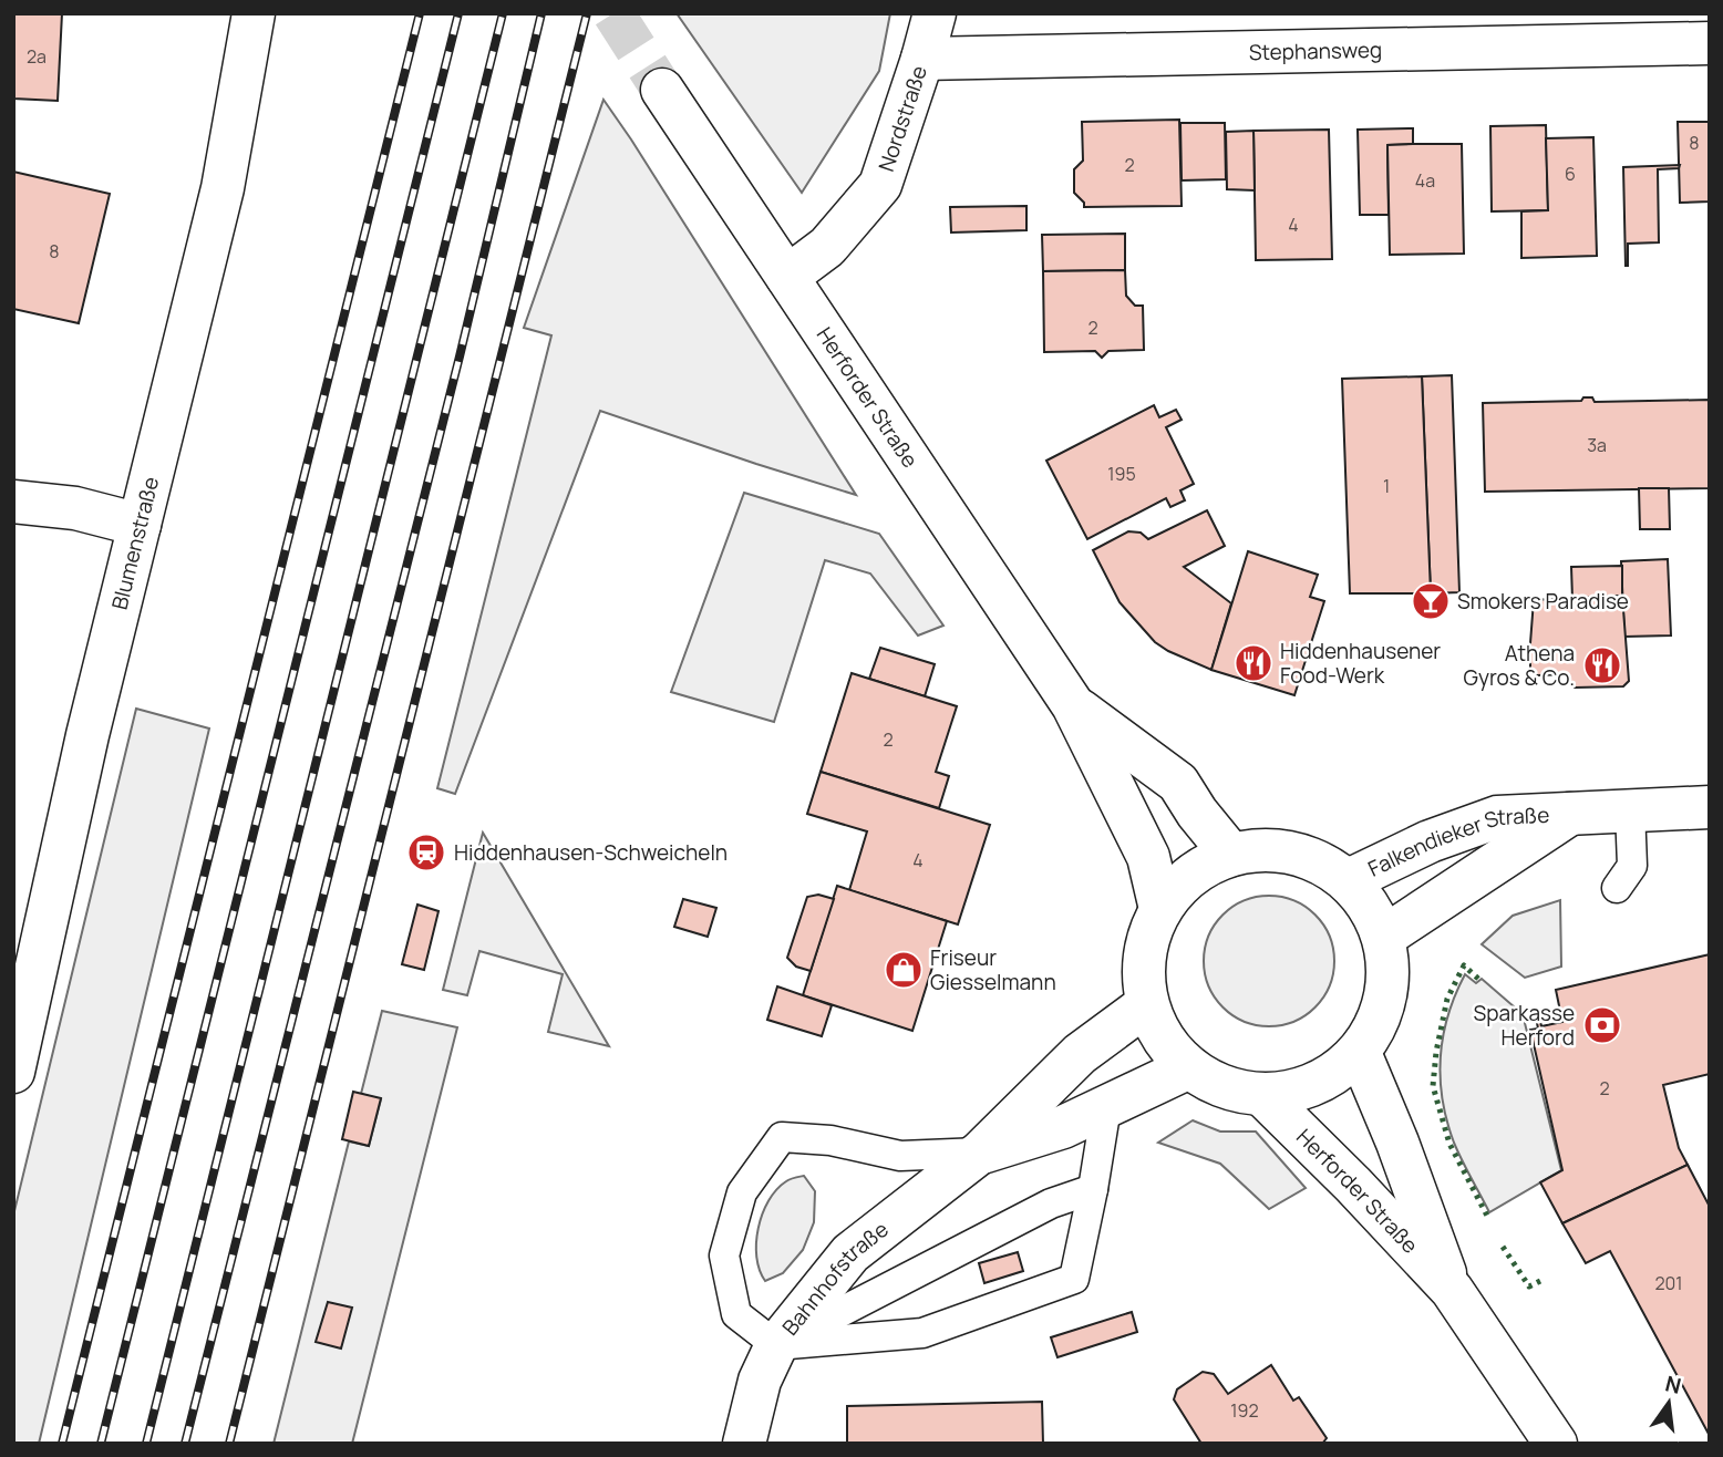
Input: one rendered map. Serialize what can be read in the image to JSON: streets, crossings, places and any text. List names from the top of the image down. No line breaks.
{"streets":{"street":["Stephansweg","Nordstraße","Herforder Straße","Blumenstraße","Falkendieker Straße","Bahnhofstraße"]},"crossings":[["Stephansweg","Nordstraße"],["Nordstraße","Herforder Straße"],["Herforder Straße","Falkendieker Straße"],["Herforder Straße","Bahnhofstraße"],["Falkendieker Straße","Bahnhofstraße"]],"places":{"bar":["Smokers Paradise"],"restaurant":["Hiddenhausener Food-Werk","Athena Gyros & Co."],"station":["Hiddenhausen-Schweicheln"],"shop":["Friseur Giesselmann"],"bank":["Sparkasse Herford"]},"house_numbers":["2a","8","2","6","4a","4","8","2","3a","195","1","2","4","2","201","192"],"north":"top"}
